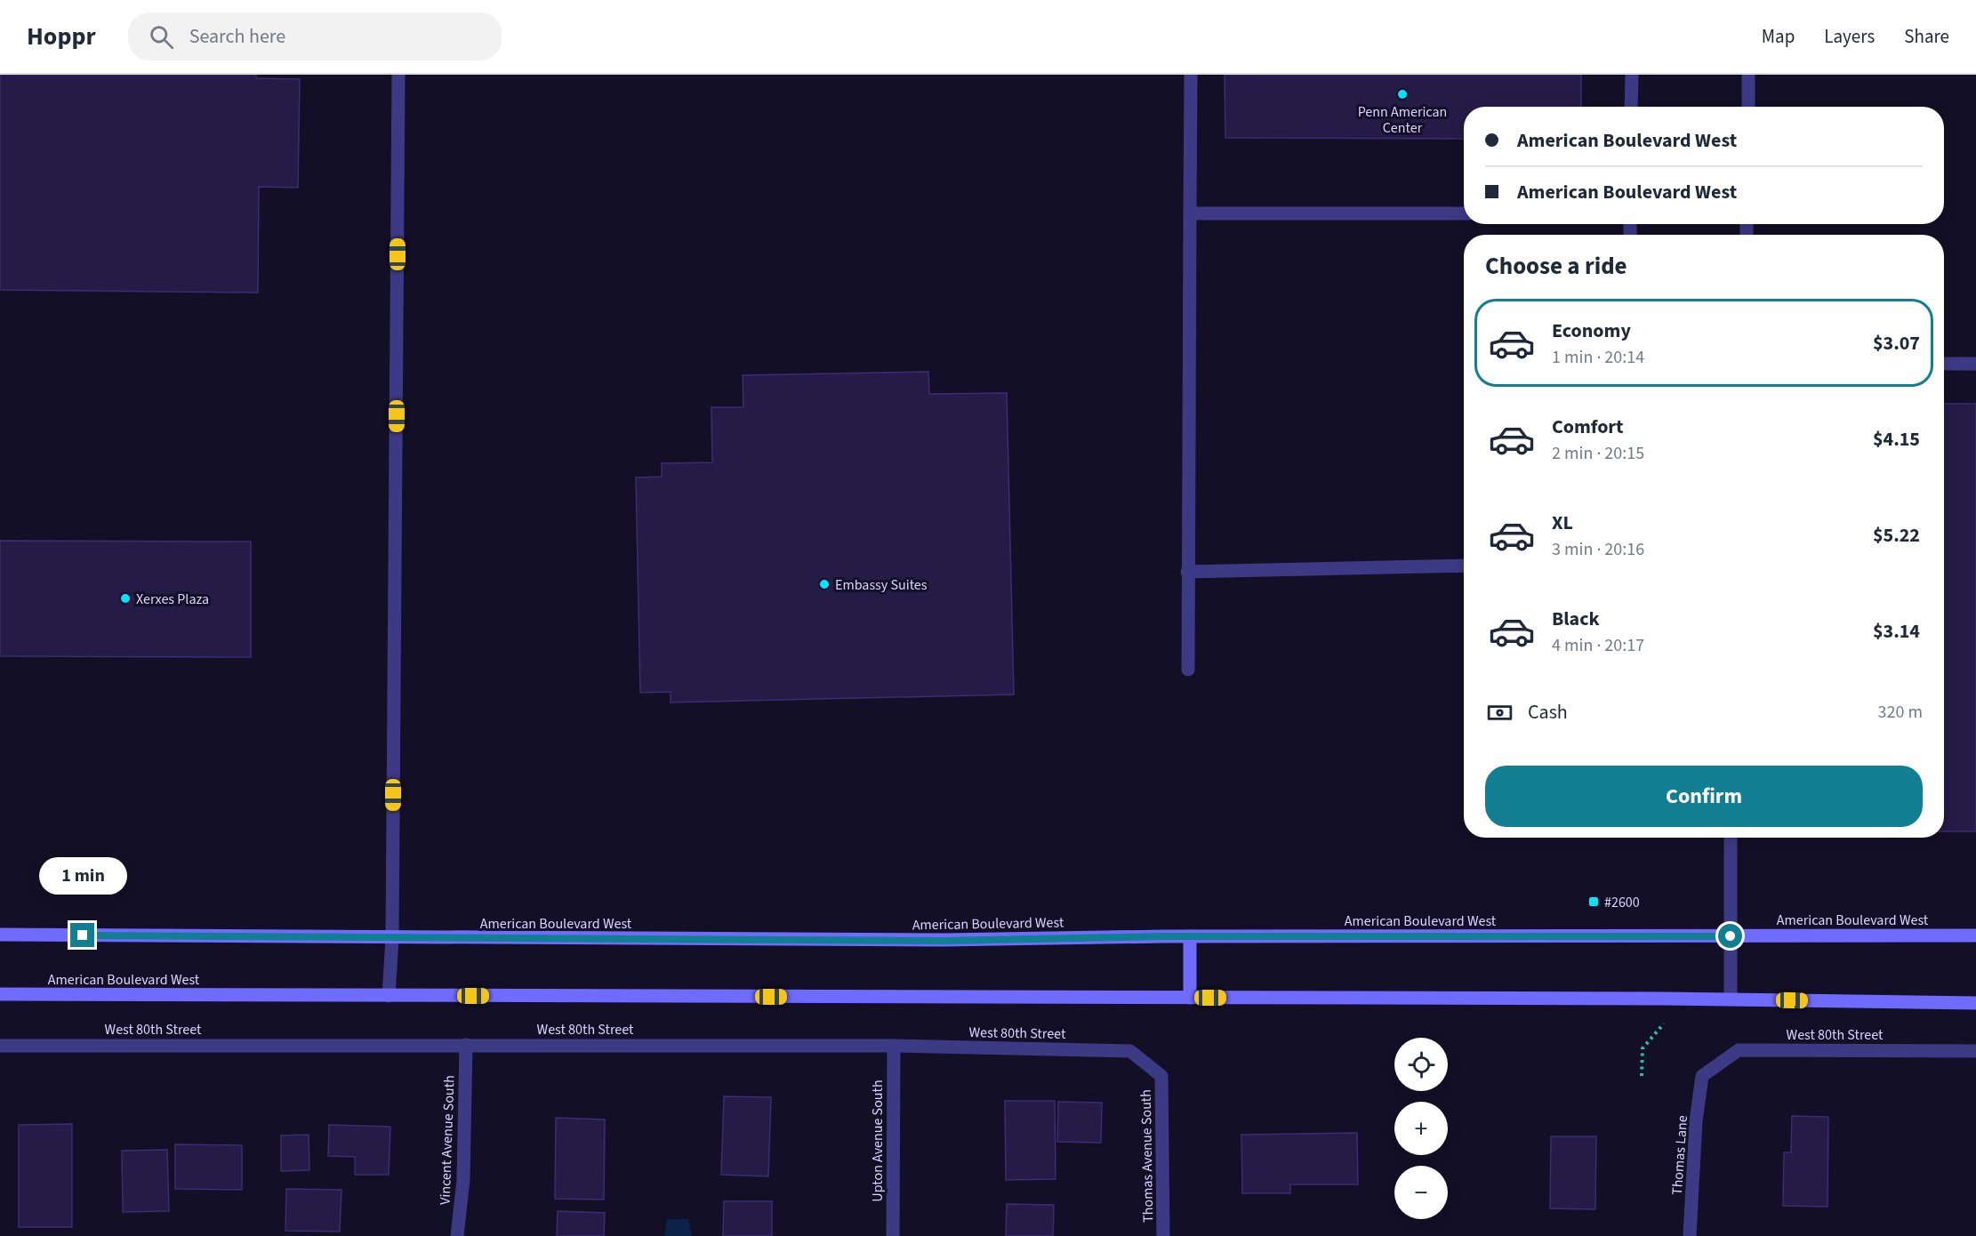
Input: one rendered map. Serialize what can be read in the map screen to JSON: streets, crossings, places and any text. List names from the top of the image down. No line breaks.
{"streets":{"main road":["American Boulevard West"],"street":["West 80th Street","Vincent Avenue South","Upton Avenue South","Thomas Lane","Thomas Avenue South"]},"crossings":[["West 80th Street","Vincent Avenue South"],["West 80th Street","Upton Avenue South"],["West 80th Street","Thomas Lane"],["West 80th Street","Thomas Avenue South"]],"places":{"other":["Penn American Center","Embassy Suites","Xerxes Plaza"],"transit":["#2600"]},"page":{"header":"Hoppr","search":"Search here","nav":["Map","Layers","Share"],"banner":["American Boulevard West","American Boulevard West"],"heading":"Choose a ride","list":[{"name":"Economy","note":"1 min · 20:14","value":"$3.07"},{"name":"Comfort","note":"2 min · 20:15","value":"$4.15"},{"name":"XL","note":"3 min · 20:16","value":"$5.22"},{"name":"Black","note":"4 min · 20:17","value":"$3.14"}],"pay":["Cash","320 m"],"buttons":"Confirm","bubble":"1 min","map_buttons":["+","−"]}}
